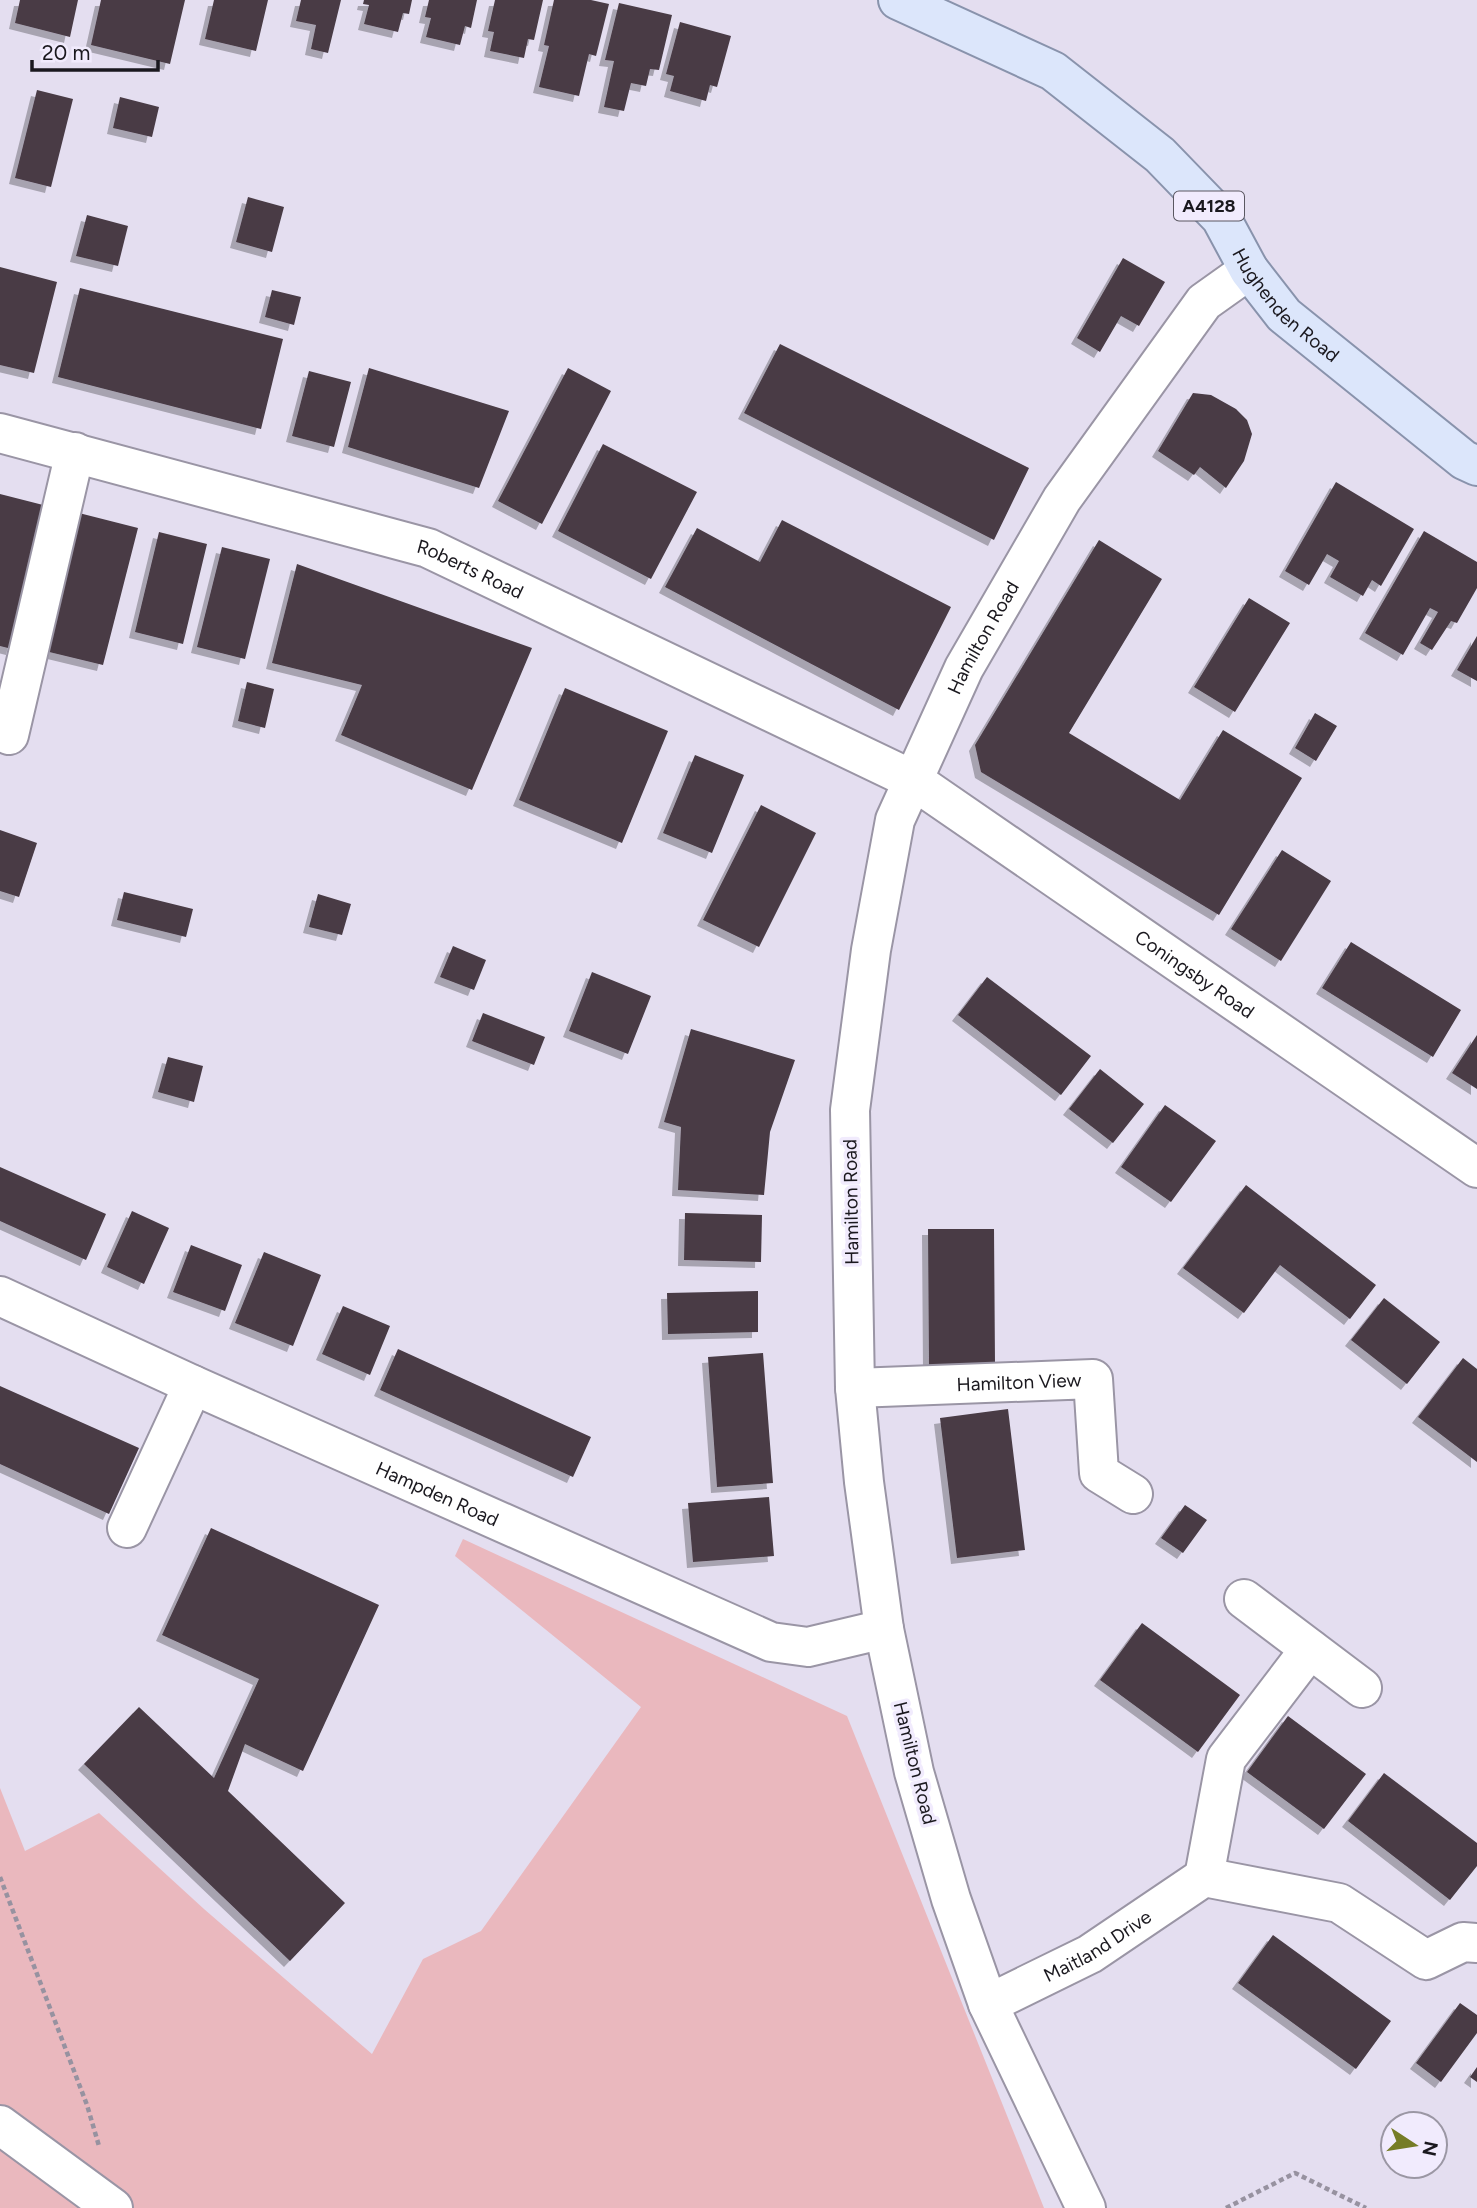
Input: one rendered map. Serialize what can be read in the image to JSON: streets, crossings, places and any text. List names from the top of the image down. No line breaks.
{"streets":{"main road":["A4128","Hughenden Road"],"street":["Roberts Road","Hamilton Road","Coningsby Road","Hamilton View","Hampden Road","Maitland Drive"]},"crossings":[["Hughenden Road","Hamilton Road"],["Roberts Road","Hamilton Road"],["Roberts Road","Coningsby Road"],["Hamilton Road","Coningsby Road"],["Hamilton Road","Hamilton View"],["Hamilton Road","Hampden Road"],["Hamilton Road","Maitland Drive"]],"scale_bar":"20 m","north":"right"}
